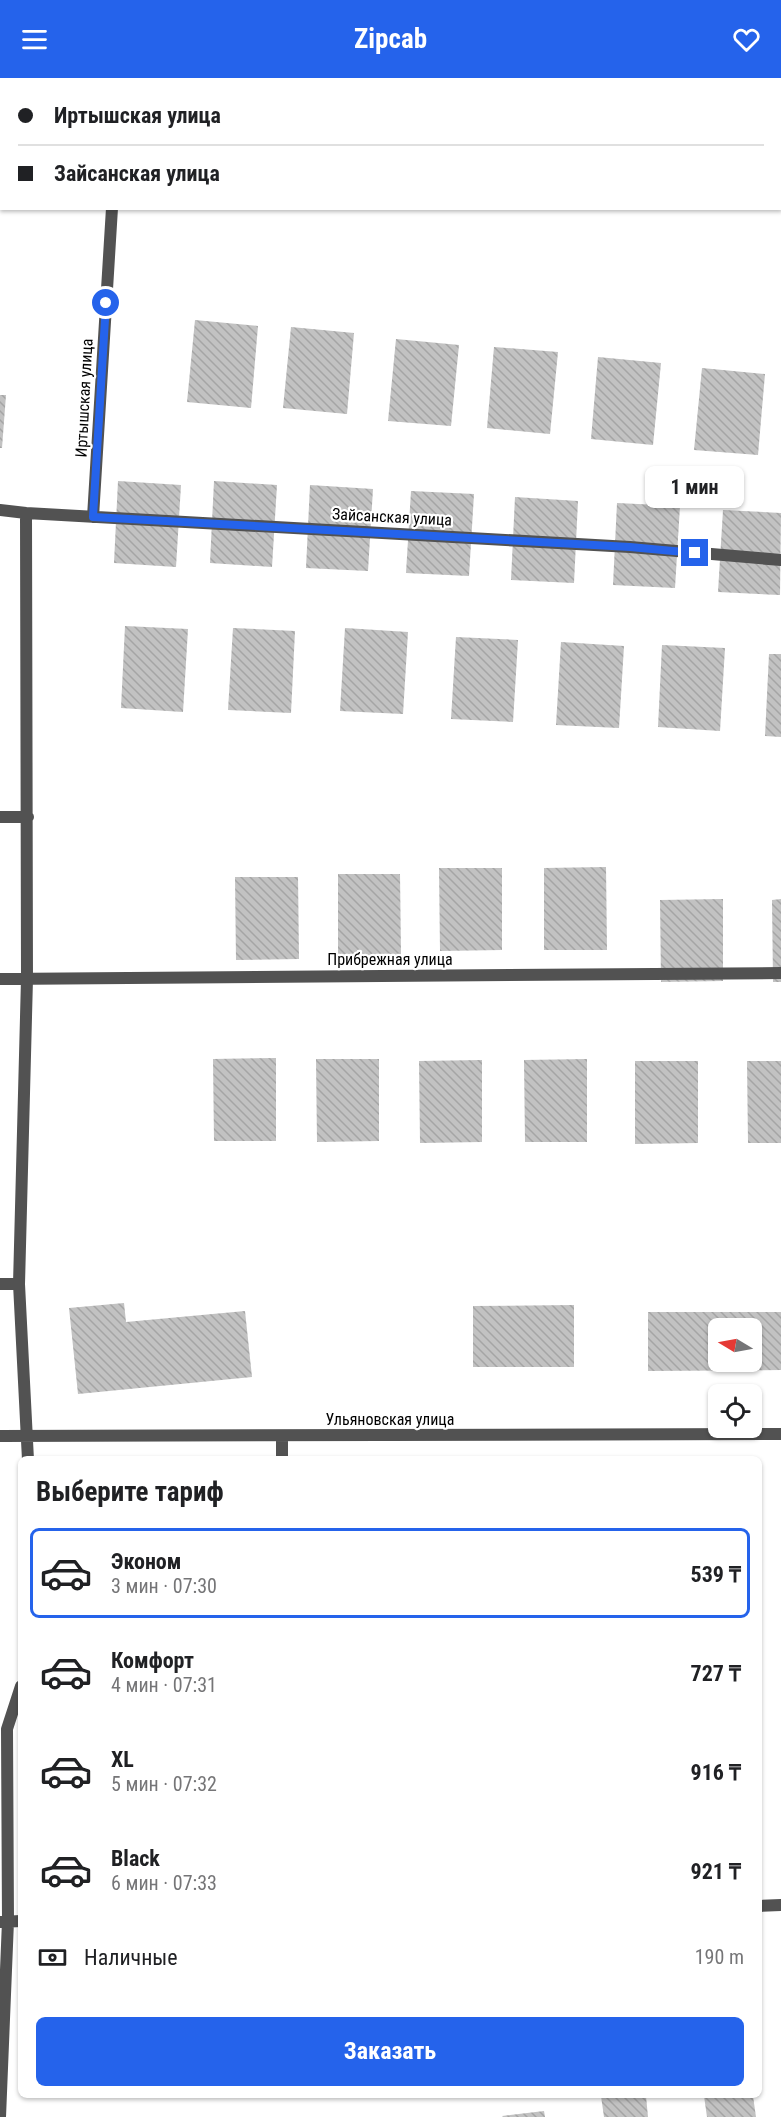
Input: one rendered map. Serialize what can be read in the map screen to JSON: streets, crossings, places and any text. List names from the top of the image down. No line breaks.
{"streets":{"street":["Иртышская улица","Зайсанская улица","Прибрежная улица","Ульяновская улица"]},"crossings":[["Иртышская улица","Зайсанская улица"]],"north":"left","page":{"header":"Zipcab","banner":["Иртышская улица","Зайсанская улица"],"bubble":"1 мин","heading":"Выберите тариф","list":[{"name":"Эконом","note":"3 мин · 07:30","value":"539 ₸"},{"name":"Комфорт","note":"4 мин · 07:31","value":"727 ₸"},{"name":"XL","note":"5 мин · 07:32","value":"916 ₸"},{"name":"Black","note":"6 мин · 07:33","value":"921 ₸"}],"pay":["Наличные","190 m"],"buttons":"Заказать"}}
